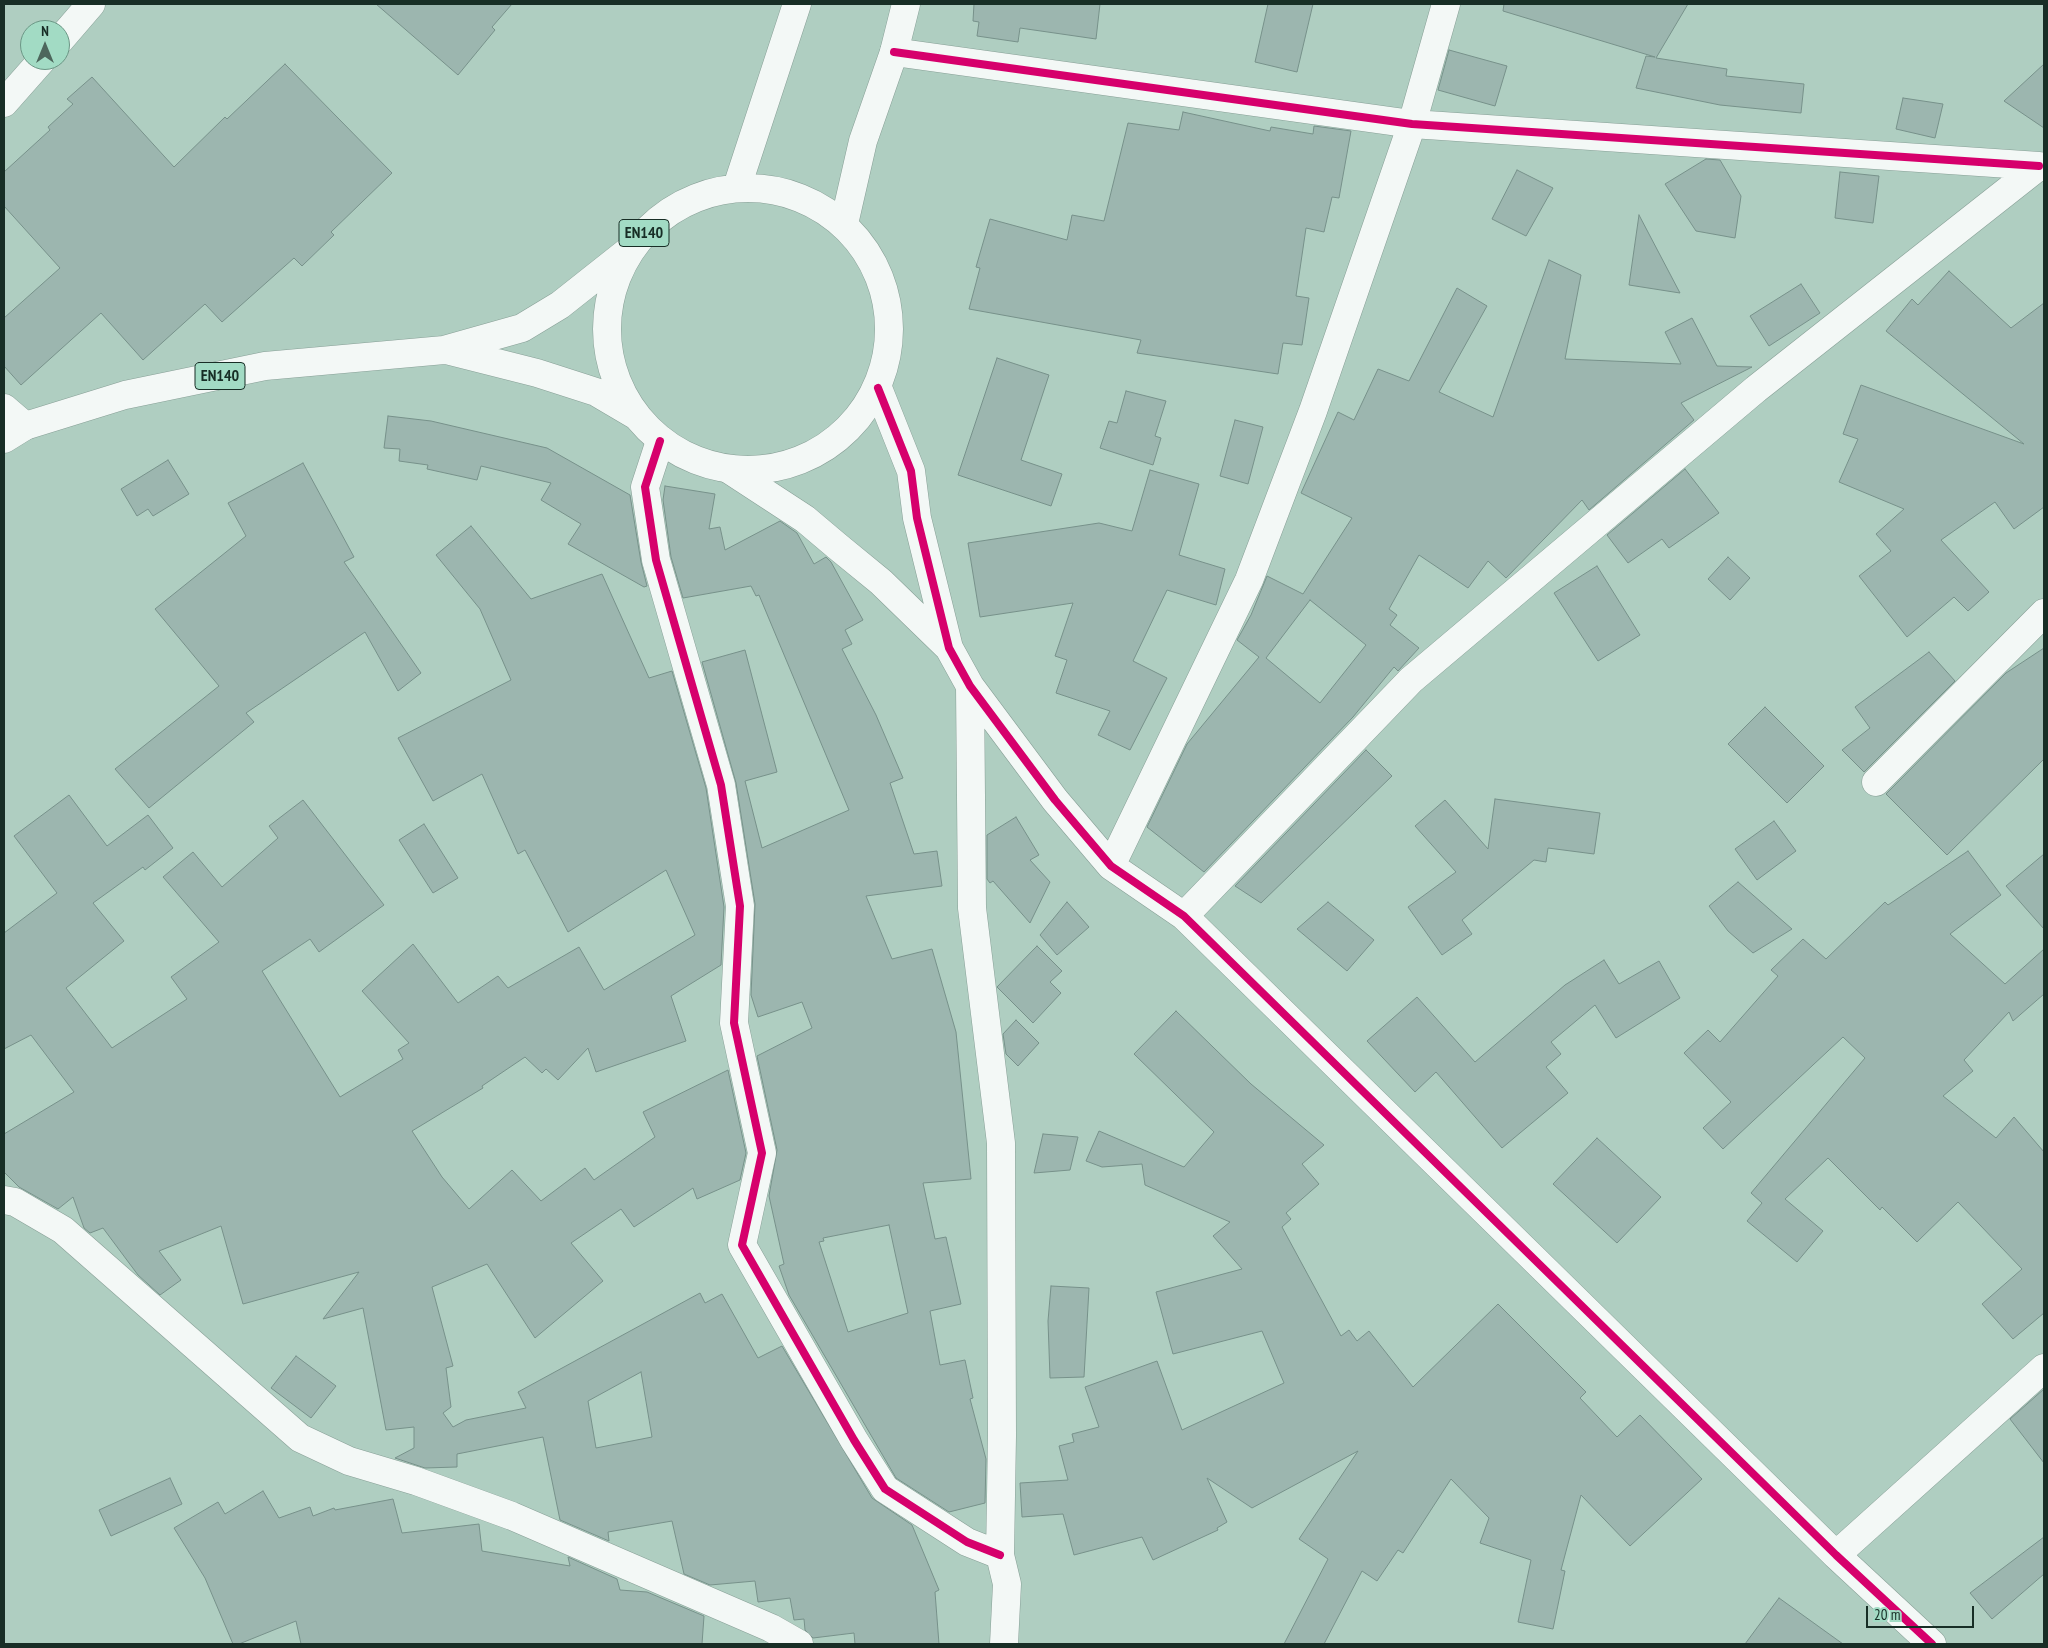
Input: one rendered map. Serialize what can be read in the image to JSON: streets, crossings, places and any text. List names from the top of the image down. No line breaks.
{"streets":{"street":["EN140"]},"scale_bar":"20 m","north":"top"}
